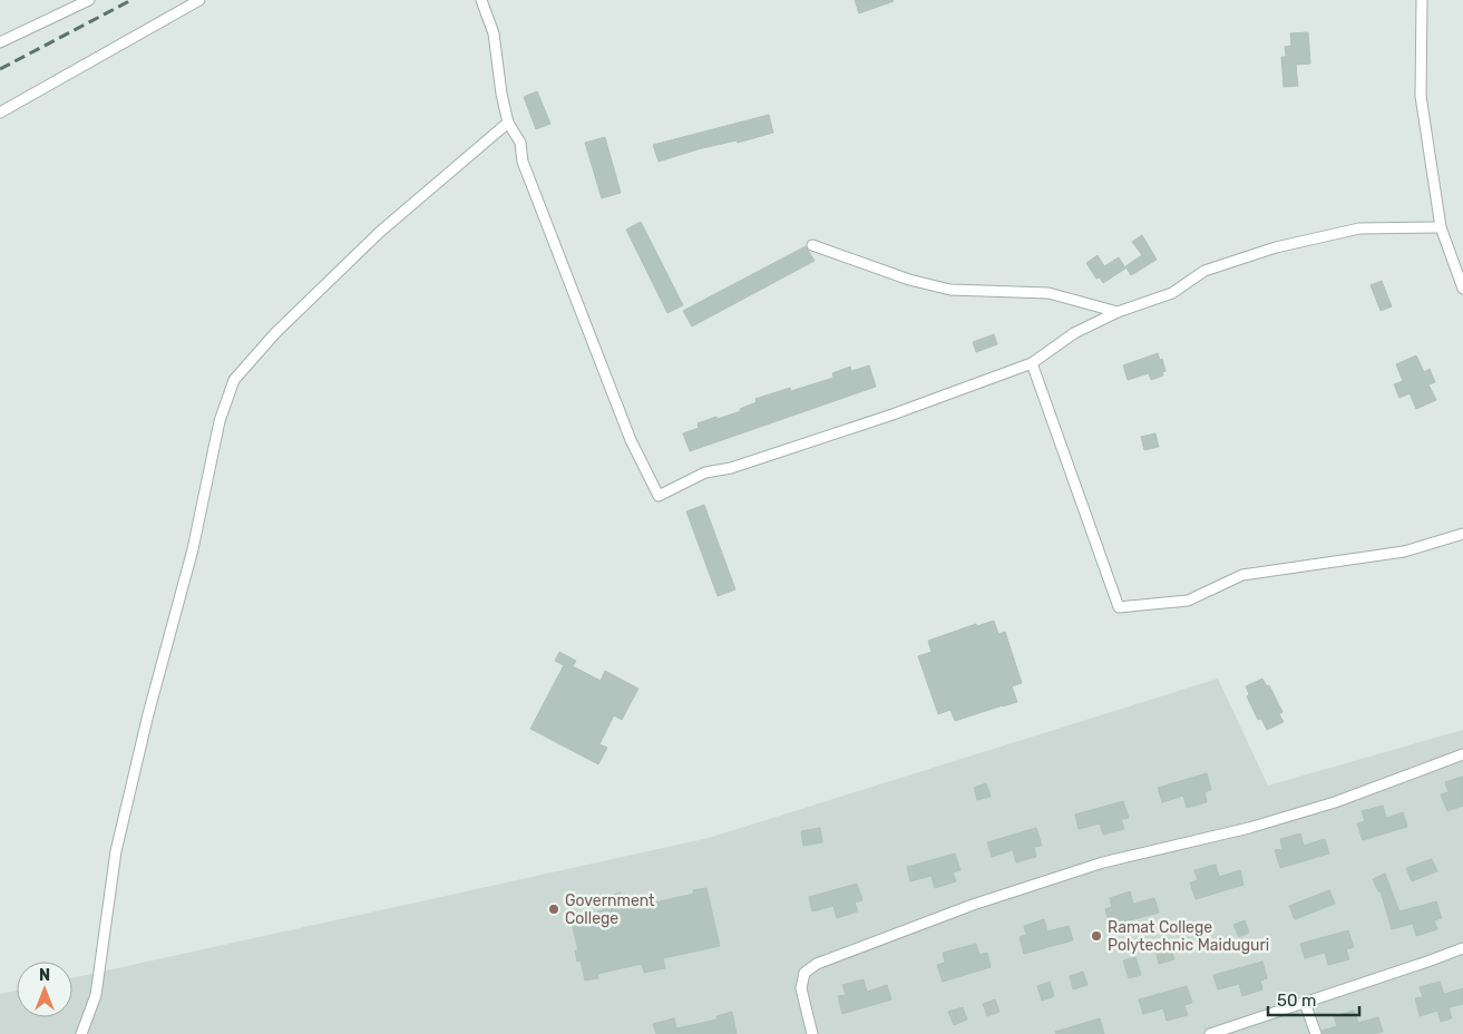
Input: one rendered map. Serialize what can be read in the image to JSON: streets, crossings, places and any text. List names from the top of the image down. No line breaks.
{"places":["Government College","Ramat College Polytechnic Maiduguri"],"scale_bar":"50 m","north":"top"}
